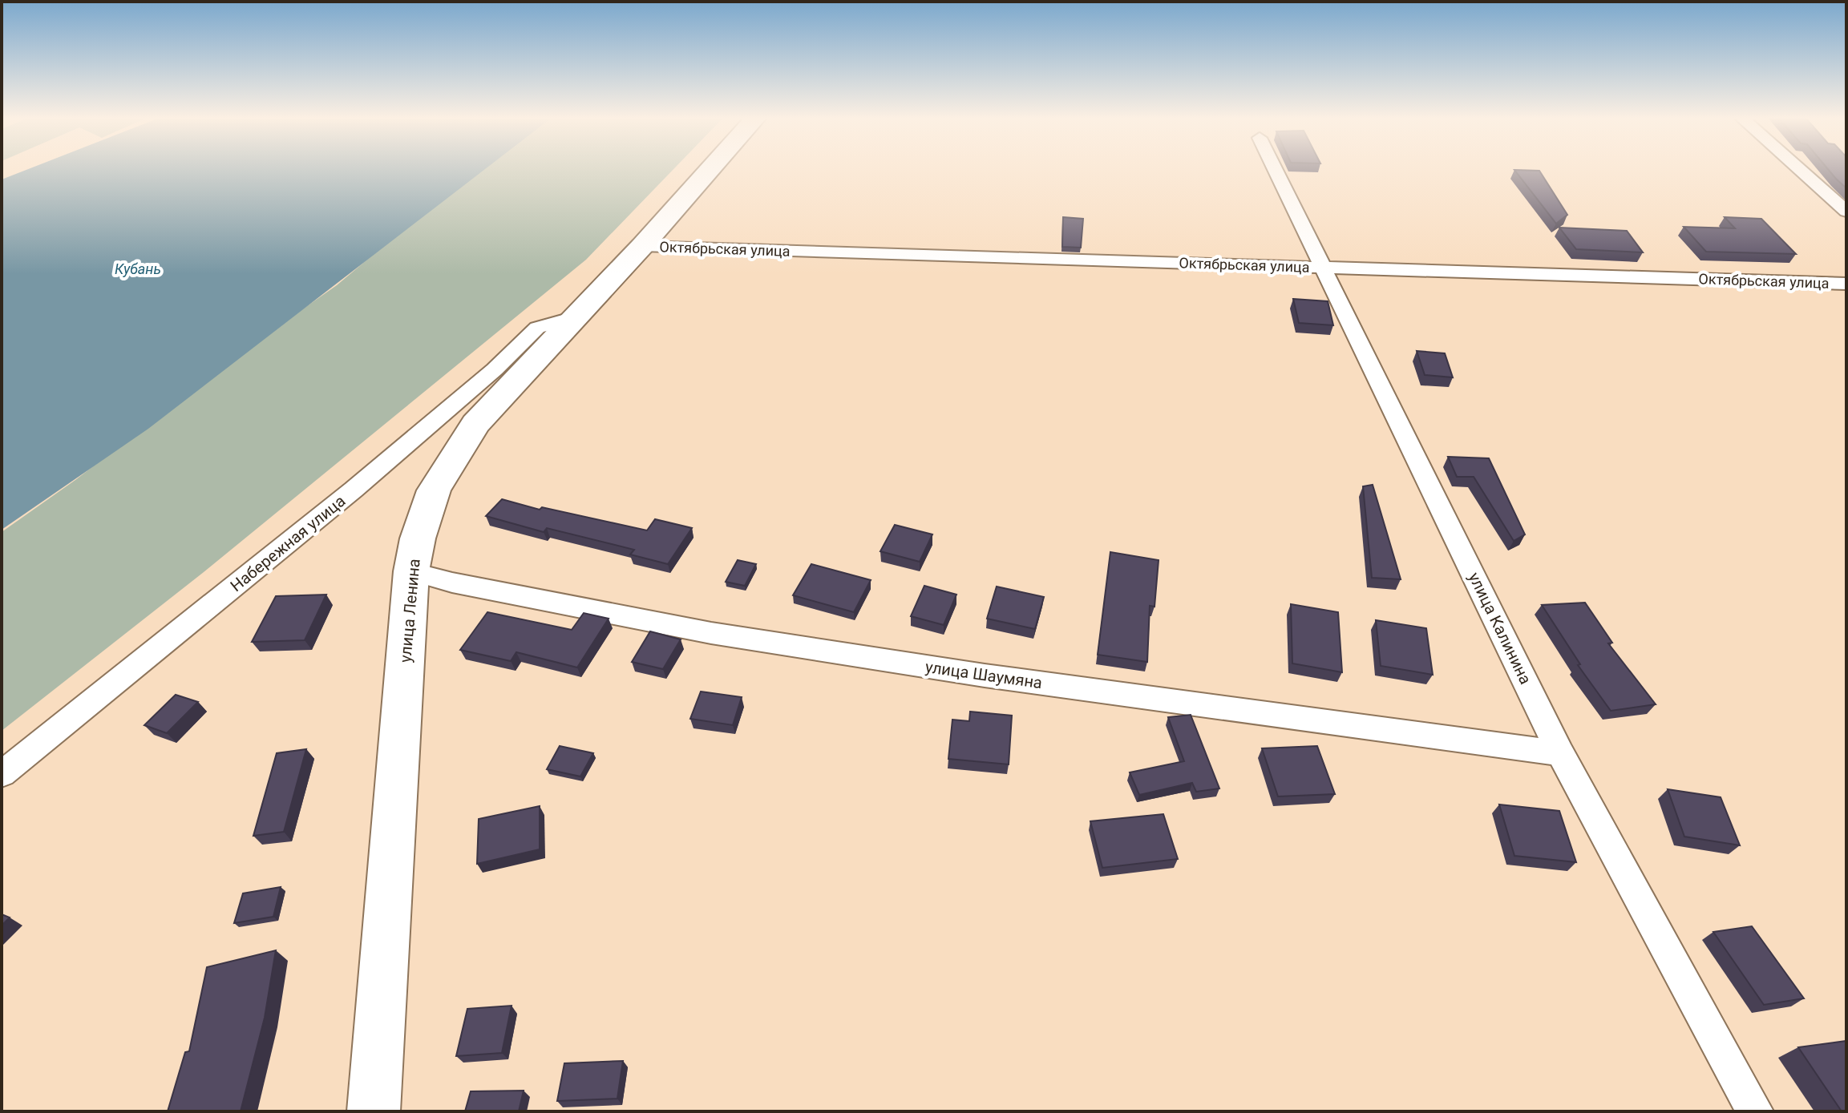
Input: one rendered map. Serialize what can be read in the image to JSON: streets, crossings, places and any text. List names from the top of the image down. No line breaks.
{"streets":{"street":["Октябрьская улица","Набережная улица","улица Ленина","улица Калинина","улица Шаумяна"]},"crossings":[["Октябрьская улица","улица Ленина"],["Октябрьская улица","улица Калинина"],["Набережная улица","улица Ленина"],["улица Ленина","улица Шаумяна"],["улица Калинина","улица Шаумяна"]],"water":["Кубань"]}
